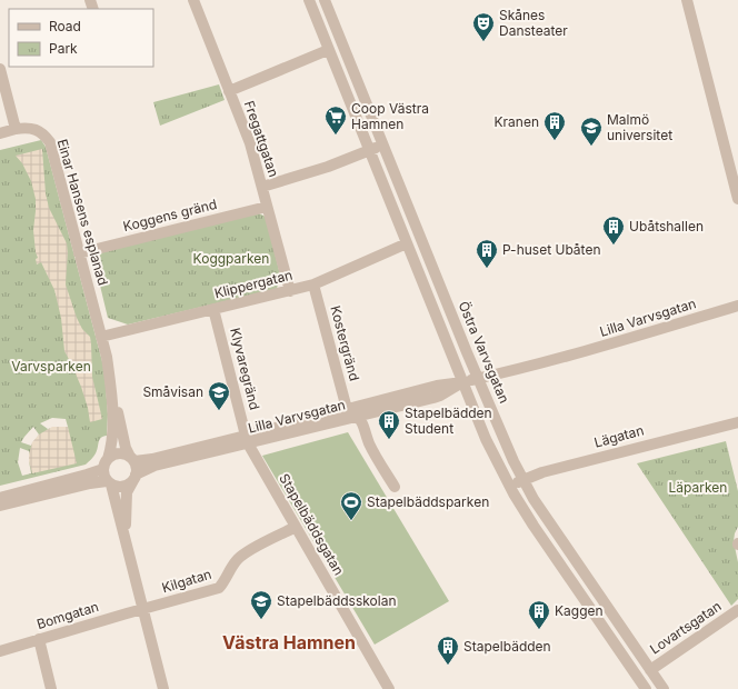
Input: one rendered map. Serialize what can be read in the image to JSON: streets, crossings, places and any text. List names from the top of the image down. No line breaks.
{"streets":{"street":["Fregattgatan","Einar Hansens esplanad","Koggens gränd","Klippergatan","Lilla Varvsgatan","Kostergränd","Östra Varvsgatan","Klyvaregränd","Lägatan","Stapelbäddsgatan","Kilgatan","Bomgatan","Lovartsgatan"]},"crossings":[["Fregattgatan","Koggens gränd"],["Fregattgatan","Klippergatan"],["Einar Hansens esplanad","Koggens gränd"],["Einar Hansens esplanad","Klippergatan"],["Einar Hansens esplanad","Lilla Varvsgatan"],["Klippergatan","Kostergränd"],["Klippergatan","Klyvaregränd"],["Lilla Varvsgatan","Kostergränd"],["Lilla Varvsgatan","Östra Varvsgatan"],["Lilla Varvsgatan","Klyvaregränd"],["Lilla Varvsgatan","Stapelbäddsgatan"],["Östra Varvsgatan","Lägatan"],["Östra Varvsgatan","Lovartsgatan"],["Klyvaregränd","Stapelbäddsgatan"],["Stapelbäddsgatan","Kilgatan"],["Kilgatan","Bomgatan"]],"districts":["Västra Hamnen"],"parks":["Koggparken","Varvsparken","Läparken"],"places":{"theatre":["Skånes Dansteater"],"supermarket":["Coop Västra Hamnen"],"building":["Kranen","Ubåtshallen","P-huset Ubåten","Stapelbädden Student","Kaggen","Stapelbädden"],"school or university":["Malmö universitet","Småvisan","Stapelbäddsskolan"],"sports":["Stapelbäddsparken"]},"legend":["Road","Park"]}
